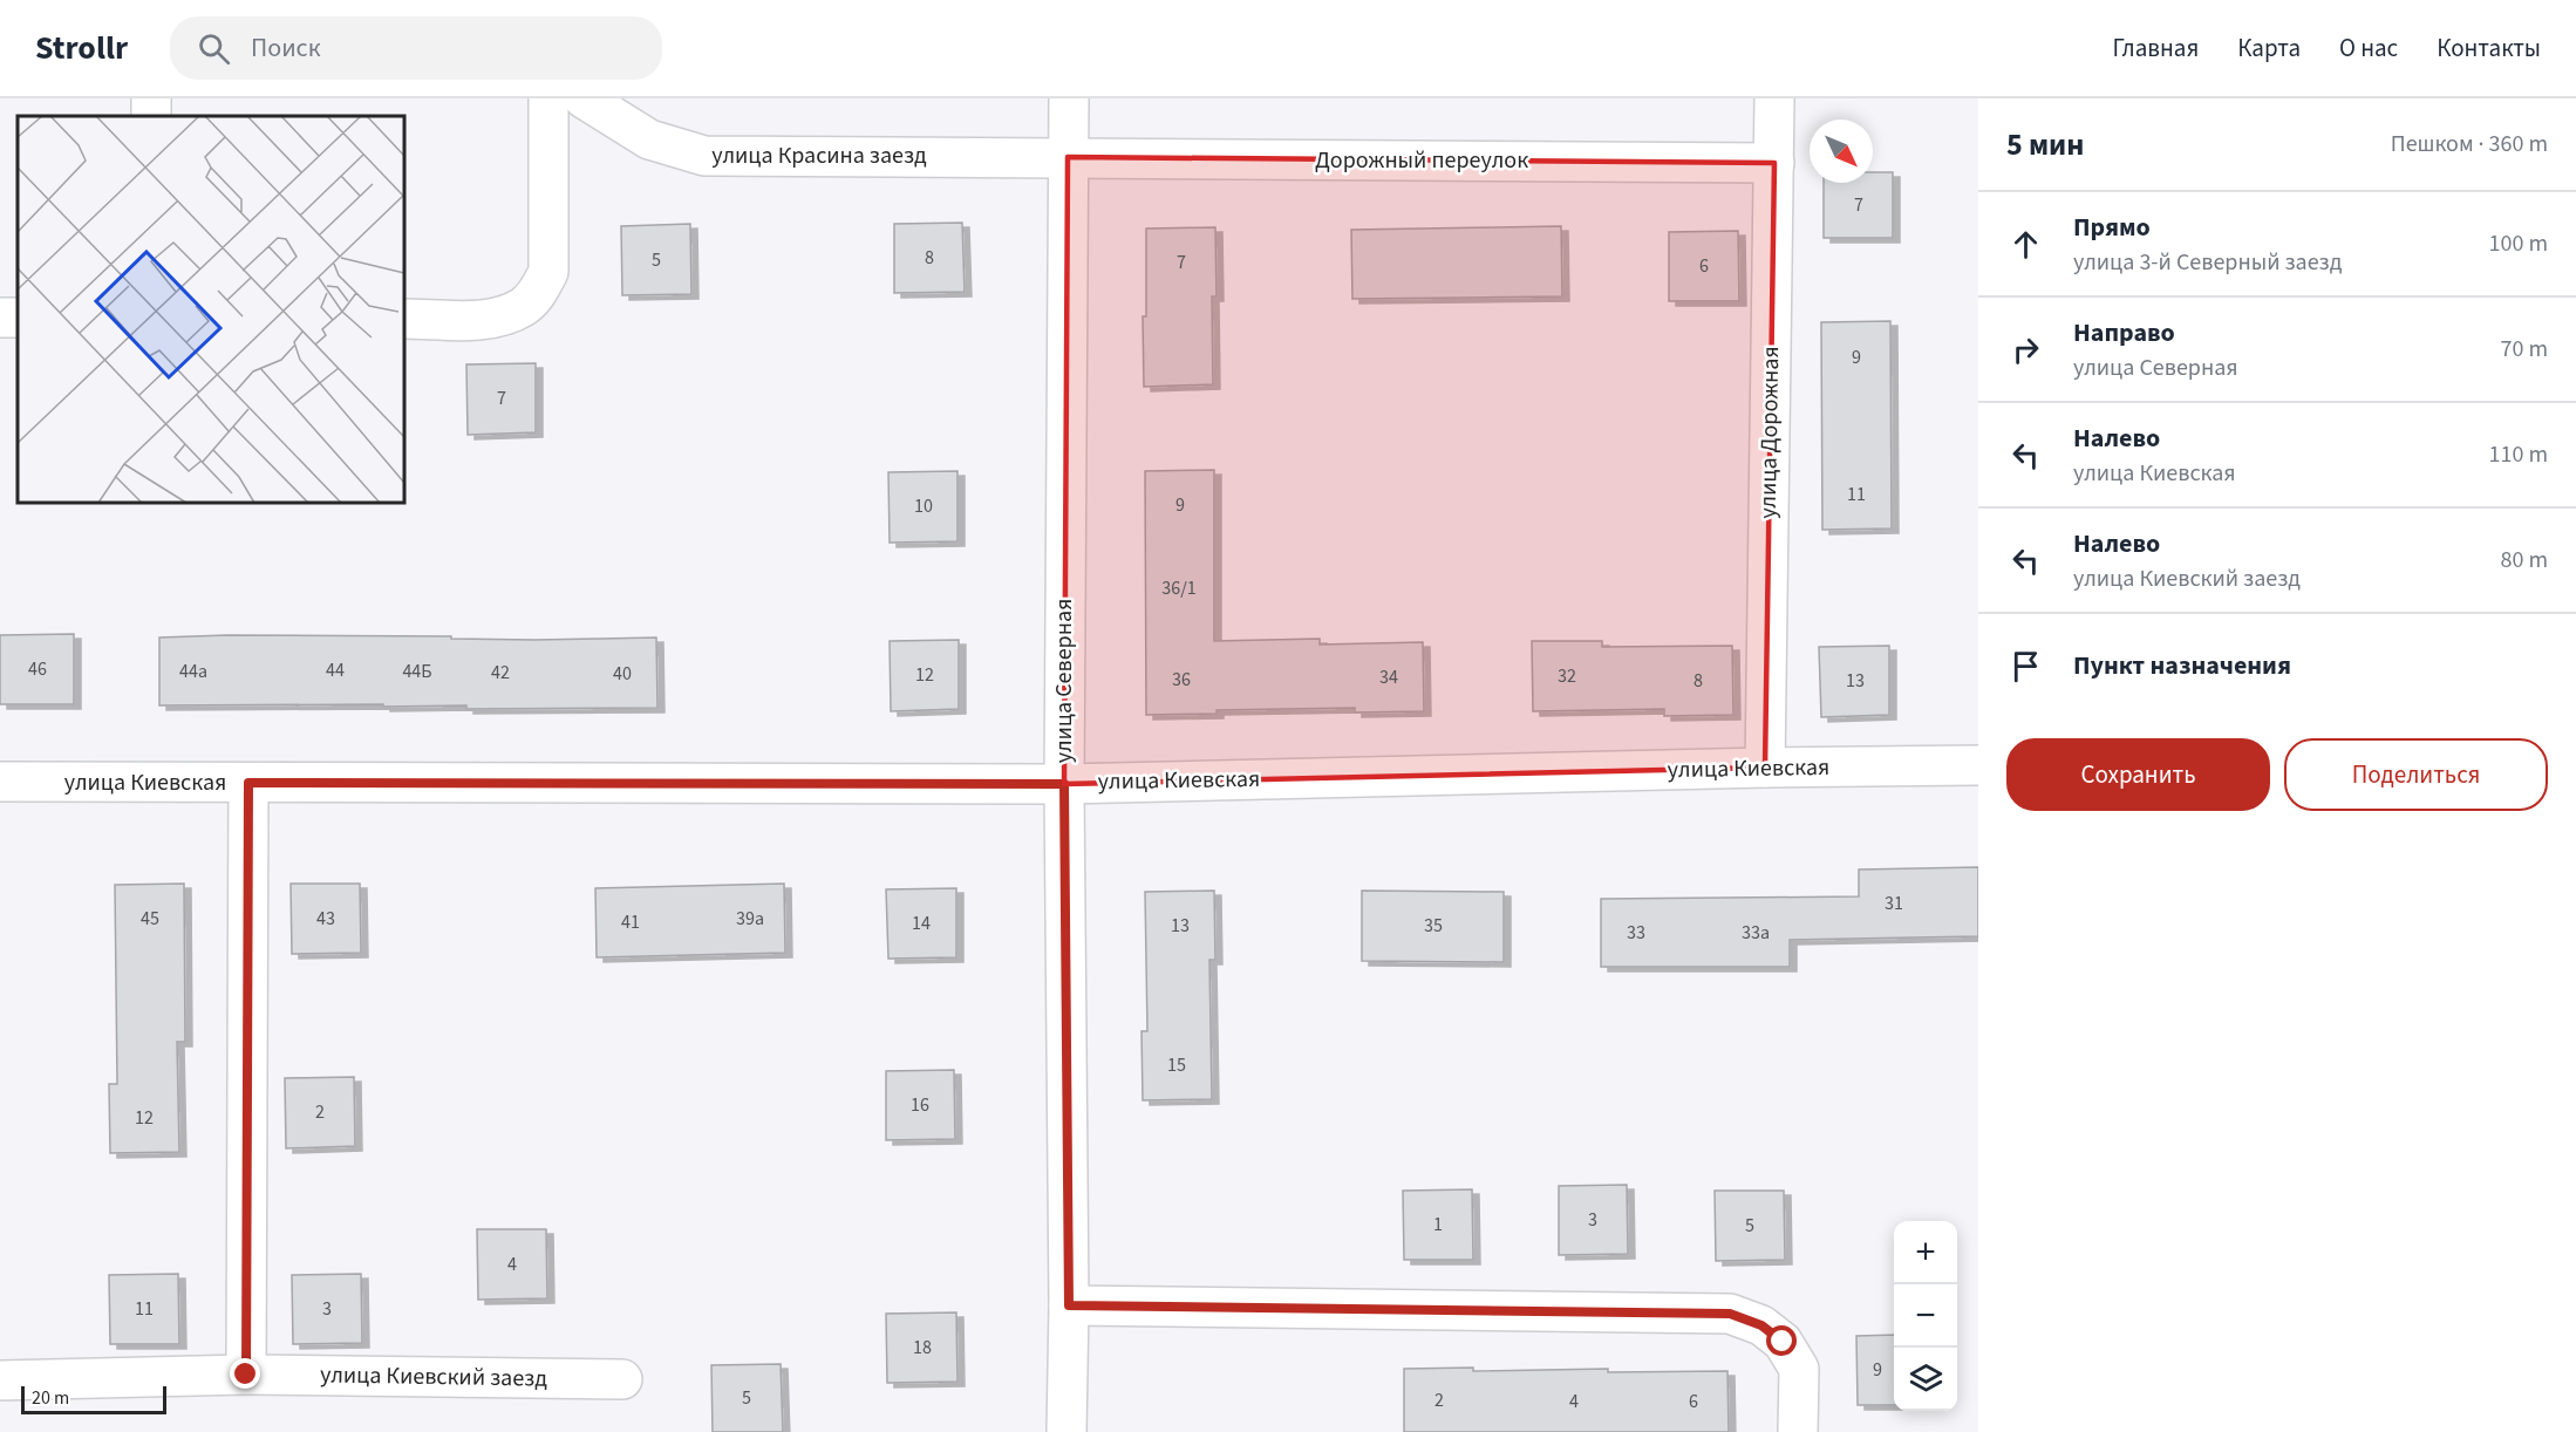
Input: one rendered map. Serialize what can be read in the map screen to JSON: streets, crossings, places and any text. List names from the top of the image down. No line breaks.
{"streets":{"street":["улица Красина заезд","Дорожный переулок","улица Дорожная","улица Северная","улица Киевская","улица Киевский заезд"]},"crossings":[["улица Красина заезд","Дорожный переулок"],["улица Красина заезд","улица Северная"],["Дорожный переулок","улица Дорожная"],["Дорожный переулок","улица Северная"],["улица Дорожная","улица Киевская"],["улица Северная","улица Киевская"]],"house_numbers":["7","8","5","7","6","9","7","11","9","10","36/1","46","44","44а","44Б","42","40","12","32","34","36","8","13","31","45","43","39а","41","14","13","35","33","33а","15","16","2","12","3","1","5","4","11","3","18","9","5","2","4","6"],"scale_bar":"20 m","north":"bottom right","page":{"header":"Strollr","search":"Поиск","nav":["Главная","Карта","О нас","Контакты"],"heading":["5 мин","Пешком · 360 m"],"list":[["Прямо","улица 3-й Северный заезд","100 m"],["Направо","улица Северная","70 m"],["Налево","улица Киевская","110 m"],["Налево","улица Киевский заезд","80 m"],"Пункт назначения"],"buttons":["Сохранить","Поделиться"],"map_buttons":["+","−"],"scale":"20 m"}}
